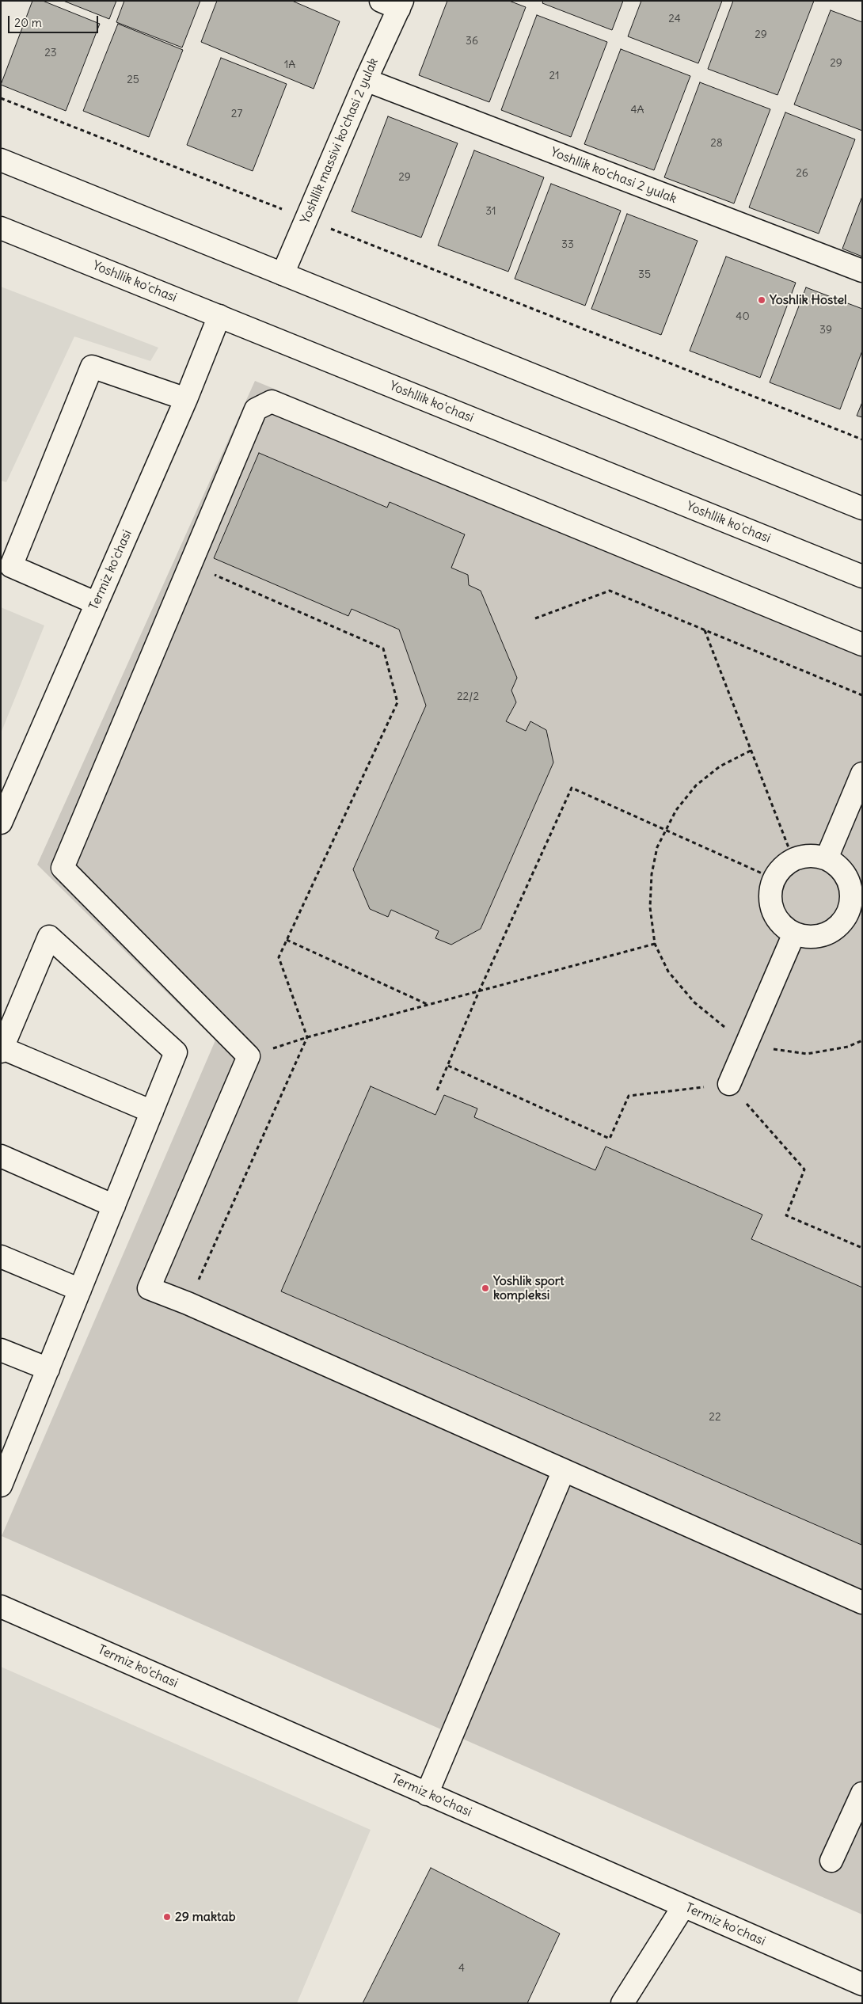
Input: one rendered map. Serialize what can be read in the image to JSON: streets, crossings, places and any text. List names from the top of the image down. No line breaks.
{"streets":{"street":["Yoshllik massivi ko'chasi 2 yulak","Yoshllik ko'chasi 2 yulak","Yoshllik ko'chasi","Termiz ko'chasi"]},"crossings":[["Yoshllik massivi ko'chasi 2 yulak","Yoshllik ko'chasi 2 yulak"],["Yoshllik ko'chasi","Termiz ko'chasi"]],"places":["Yoshlik Hostel","Yoshlik sport kompleksi","29 maktab"],"house_numbers":["24","29","36","23","29","1A","21","25","4A","27","28","26","29","31","33","35","40","39","22/2","22","4"],"scale_bar":"20 m"}
